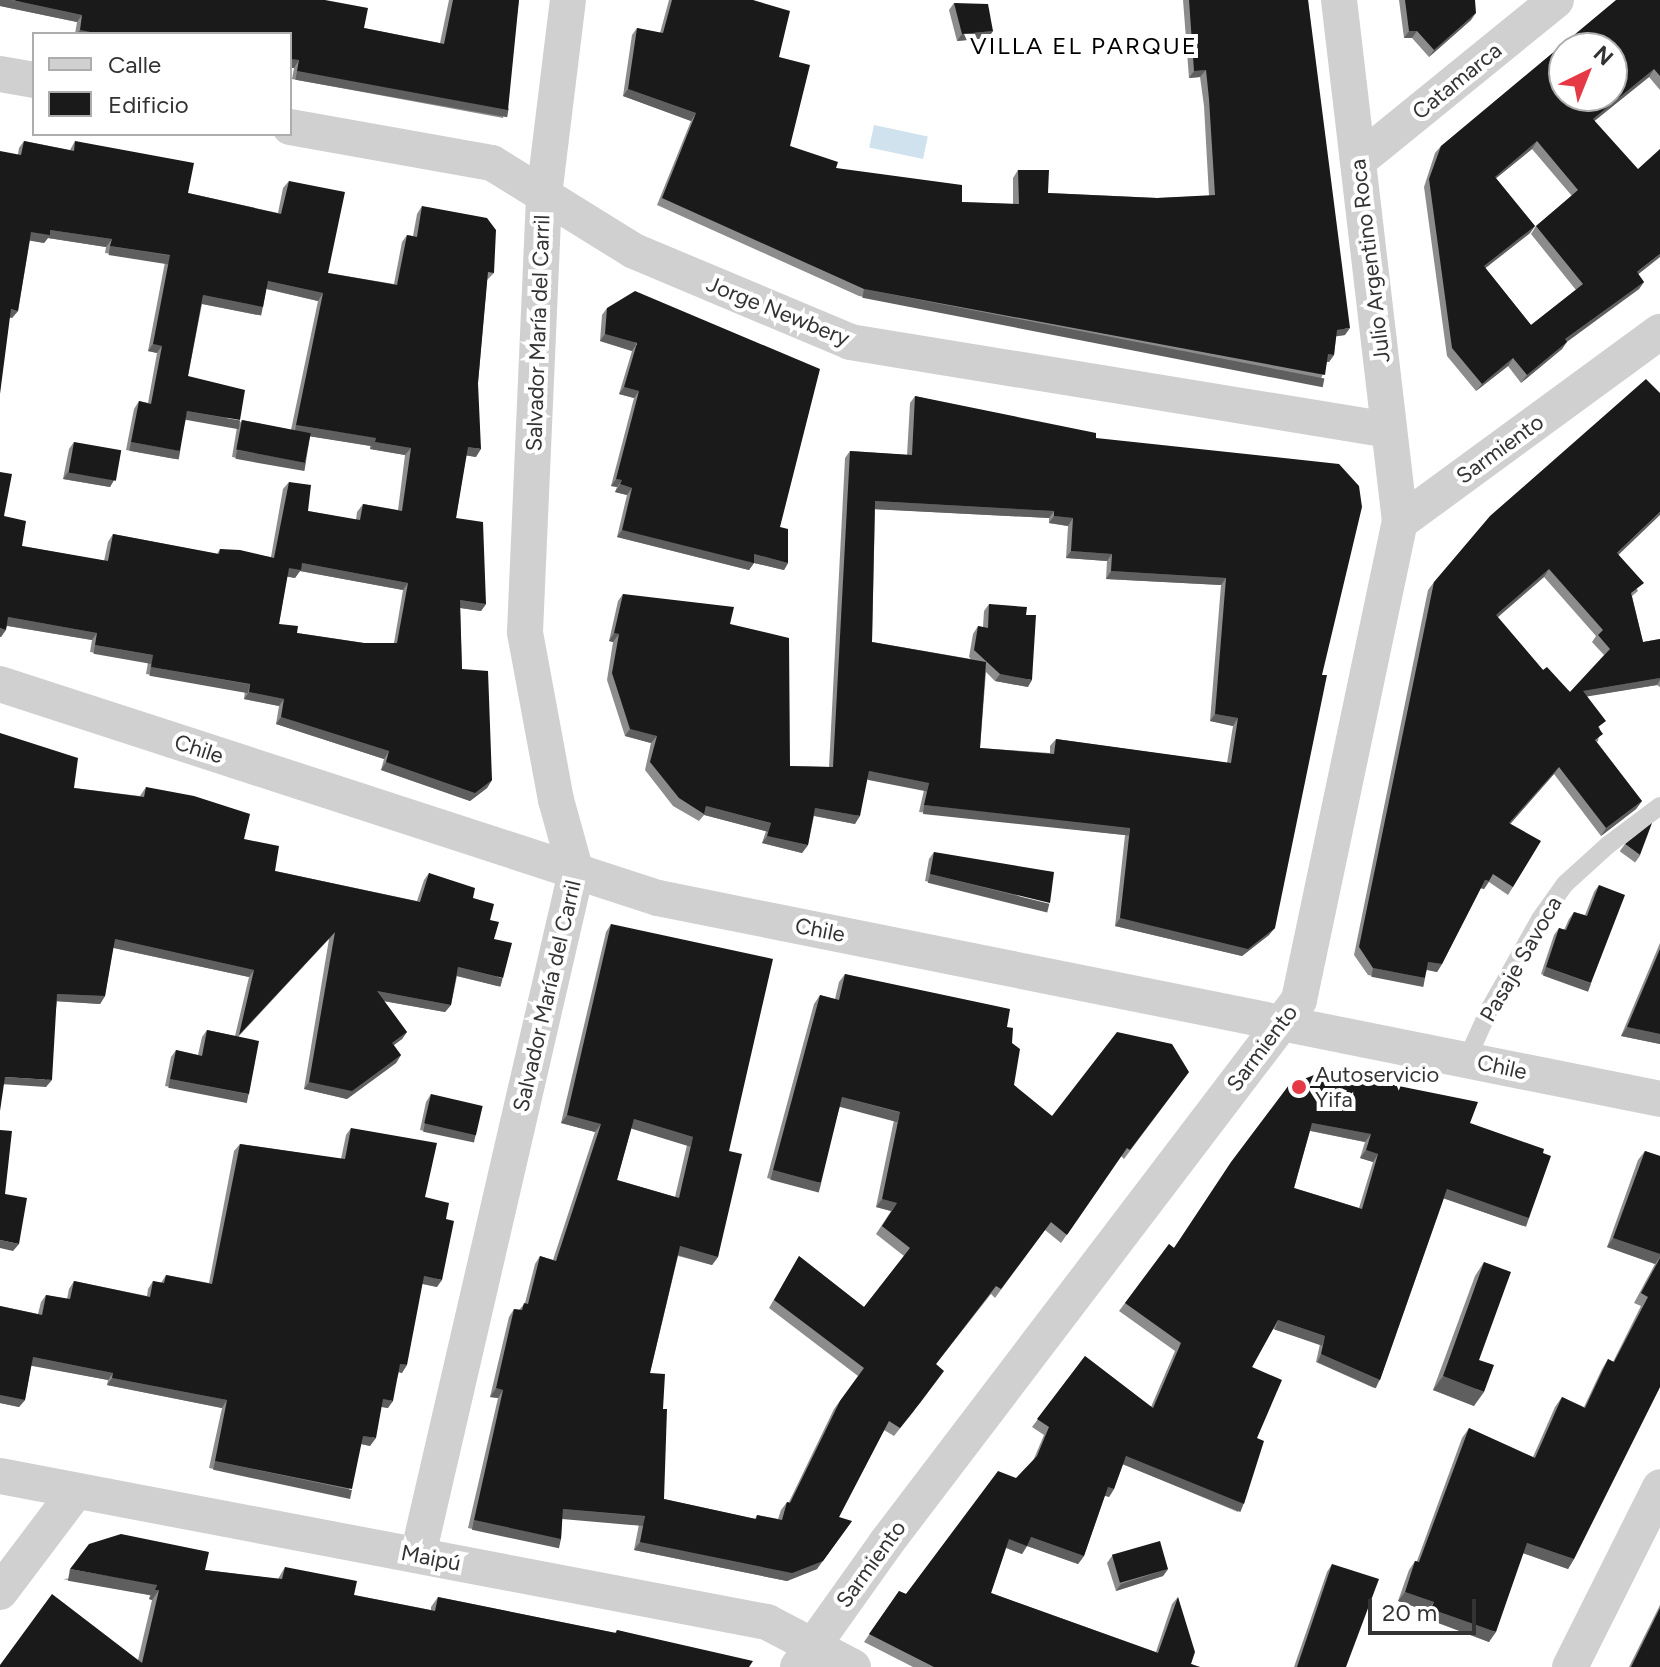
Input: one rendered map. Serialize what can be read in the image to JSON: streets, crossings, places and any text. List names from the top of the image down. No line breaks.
{"streets":{"street":["Catamarca","Julio Argentino Roca","Jorge Newbery","Salvador María del Carril","Sarmiento","Chile","Maipú"],"lane":["Pasaje Savoca"]},"crossings":[["Catamarca","Julio Argentino Roca"],["Julio Argentino Roca","Jorge Newbery"],["Julio Argentino Roca","Sarmiento"],["Jorge Newbery","Salvador María del Carril"],["Salvador María del Carril","Chile"],["Salvador María del Carril","Maipú"],["Sarmiento","Chile"],["Sarmiento","Maipú"],["Chile","Pasaje Savoca"]],"districts":["VILLA EL PARQUE"],"places":["Autoservicio Yifa"],"legend":["Calle","Edificio"],"scale_bar":"20 m","north":"top right"}
